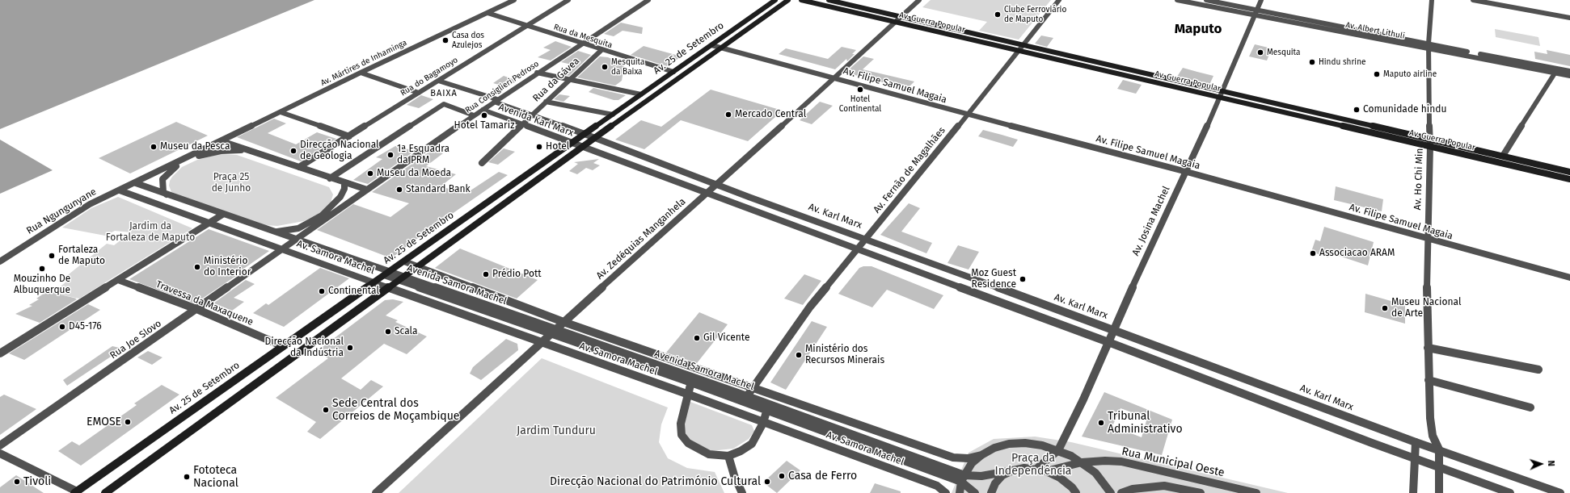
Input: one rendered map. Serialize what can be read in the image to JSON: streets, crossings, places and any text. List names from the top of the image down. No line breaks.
{"streets":{"main road":["Av. Guerra Popular","Av. 25 de Setembro"],"street":["Av. Albert Lithuli","Rua da Mesquita","Av. Mártires de Inhaminga","Rua do Bagamoyo","Rua da Gávea","Av. Filipe Samuel Magaia","Rua Consiglieri Pedroso","Avenida Karl Marx","Av. Fernão de Magalhães","Av. Ho Chi Min","Rua Ngungunyane","Av. Karl Marx","Av. Josina Machel","Av. Zedéquias Manganhela","Av. Samora Machel","Avenida Samora Machel","Travessa da Maxaquene","Rua Joe Slovo","Rua Municipal Oeste"]},"crossings":[["Av. Guerra Popular","Av. Fernão de Magalhães"],["Av. Guerra Popular","Av. Ho Chi Min"],["Av. Guerra Popular","Av. Josina Machel"],["Av. Guerra Popular","Av. Zedéquias Manganhela"],["Av. Albert Lithuli","Av. Ho Chi Min"],["Av. Albert Lithuli","Av. Josina Machel"],["Rua da Mesquita","Av. 25 de Setembro"],["Rua da Mesquita","Av. Mártires de Inhaminga"],["Rua da Mesquita","Rua do Bagamoyo"],["Rua da Mesquita","Rua da Gávea"],["Rua da Mesquita","Rua Consiglieri Pedroso"],["Av. 25 de Setembro","Av. Filipe Samuel Magaia"],["Av. 25 de Setembro","Avenida Karl Marx"],["Av. 25 de Setembro","Av. Karl Marx"],["Av. 25 de Setembro","Av. Samora Machel"],["Av. 25 de Setembro","Travessa da Maxaquene"],["Rua do Bagamoyo","Avenida Karl Marx"],["Rua da Gávea","Avenida Karl Marx"],["Av. Filipe Samuel Magaia","Av. Fernão de Magalhães"],["Av. Filipe Samuel Magaia","Av. Ho Chi Min"],["Av. Filipe Samuel Magaia","Av. Josina Machel"],["Av. Filipe Samuel Magaia","Av. Zedéquias Manganhela"],["Rua Consiglieri Pedroso","Avenida Karl Marx"],["Avenida Karl Marx","Av. Karl Marx"],["Av. Fernão de Magalhães","Av. Karl Marx"],["Av. Fernão de Magalhães","Av. Samora Machel"],["Av. Fernão de Magalhães","Avenida Samora Machel"],["Av. Ho Chi Min","Av. Karl Marx"],["Rua Ngungunyane","Av. Samora Machel"],["Av. Karl Marx","Av. Josina Machel"],["Av. Karl Marx","Av. Zedéquias Manganhela"],["Av. Zedéquias Manganhela","Av. Samora Machel"],["Av. Samora Machel","Avenida Samora Machel"],["Av. Samora Machel","Rua Joe Slovo"],["Travessa da Maxaquene","Rua Joe Slovo"]],"districts":["Maputo","BAIXA"],"parks":["Praça 25 de Junho","Jardim da Fortaleza de Maputo","Jardim Tunduru","Praça da Independência"],"places":["Clube Ferroviário de Maputo","Casa dos Azulejos","Mesquita","Hindu shrine","Mesquita da Baixa","Maputo airline","Hotel Continental","Comunidade hindu","Mercado Central","Hotel Tamariz","Museu da Pesca","Hotel","Direcção Nacional de Geologia","1ª Esquadra da PRM","Museu da Moeda","Standard Bank","Associacao ARAM","Fortaleza de Maputo","Ministério do Interior","Mouzinho De Albuquerque","Prédio Pott","Moz Guest Residence","Continental","Museu Nacional de Arte","D45-176","Scala","Gil Vicente","Direcção Nacional da Indústria","Ministério dos Recursos Minerais","Sede Central dos Correios de Moçambique","EMOSE","Tribunal Administrativo","Casa de Ferro","Fototeca Nacional","Tivoli","Direcção Nacional do Património Cultural"],"north":"right"}
